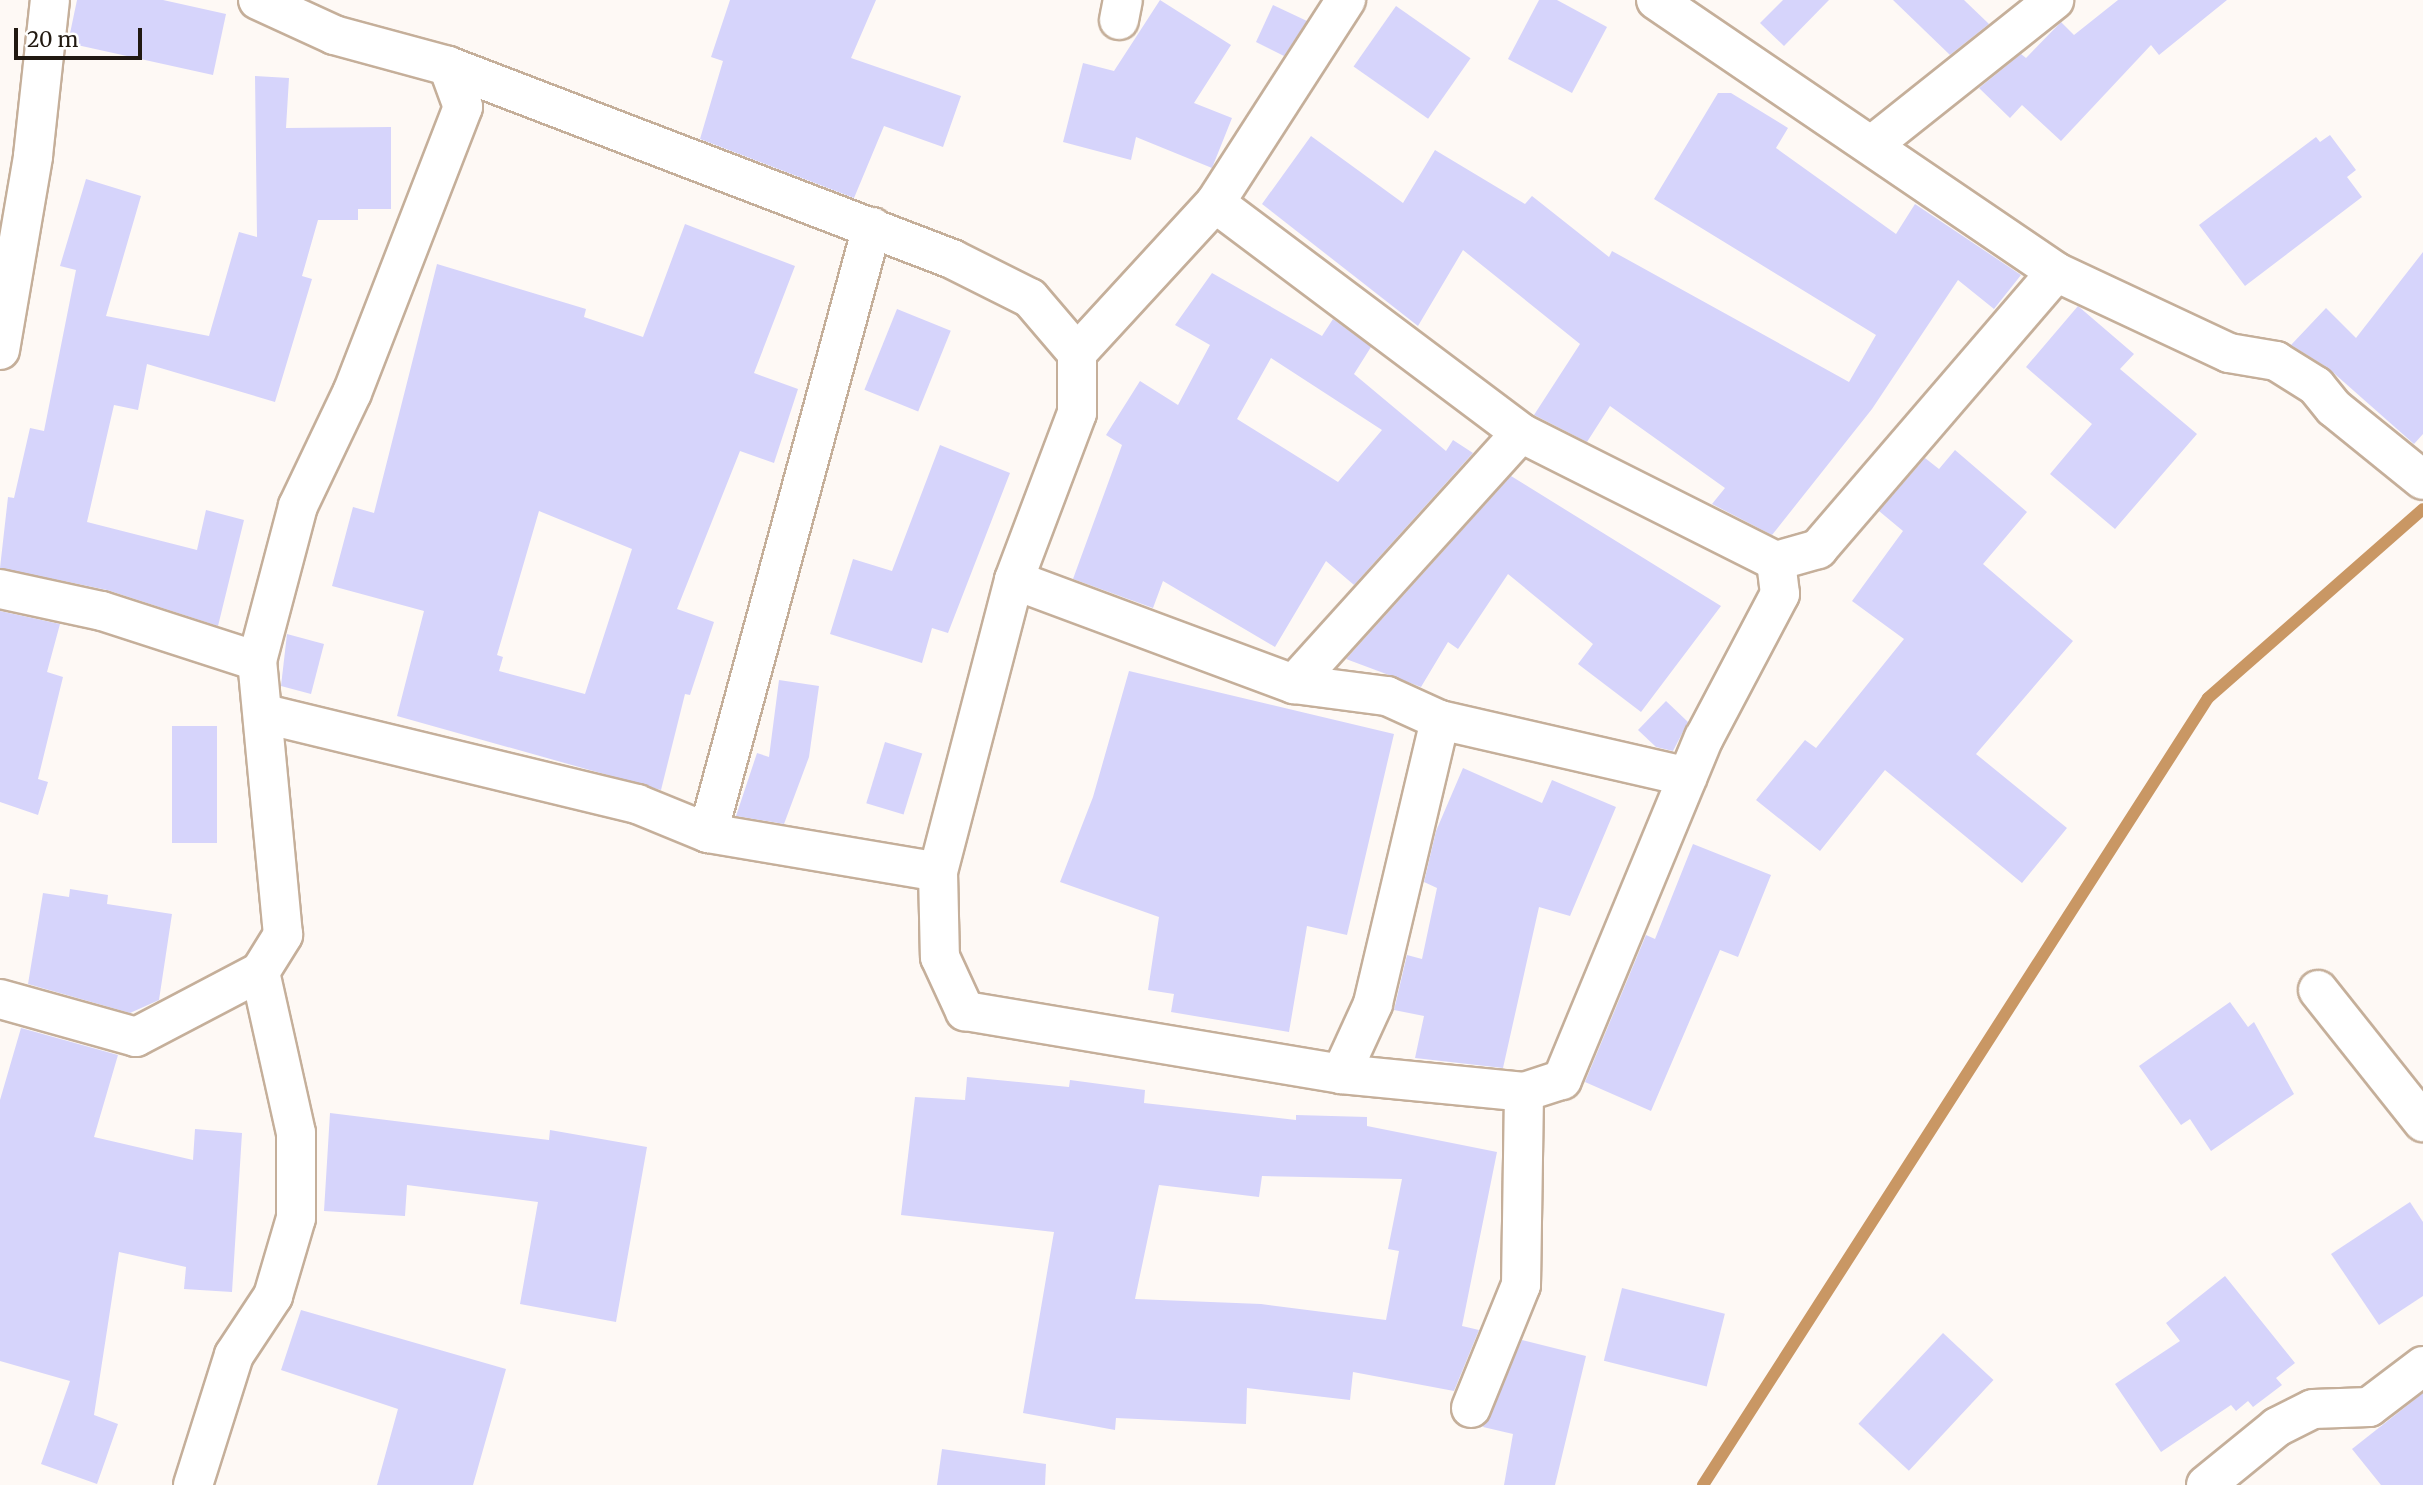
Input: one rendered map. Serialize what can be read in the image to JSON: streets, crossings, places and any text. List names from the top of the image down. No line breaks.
{"scale_bar":"20 m"}
